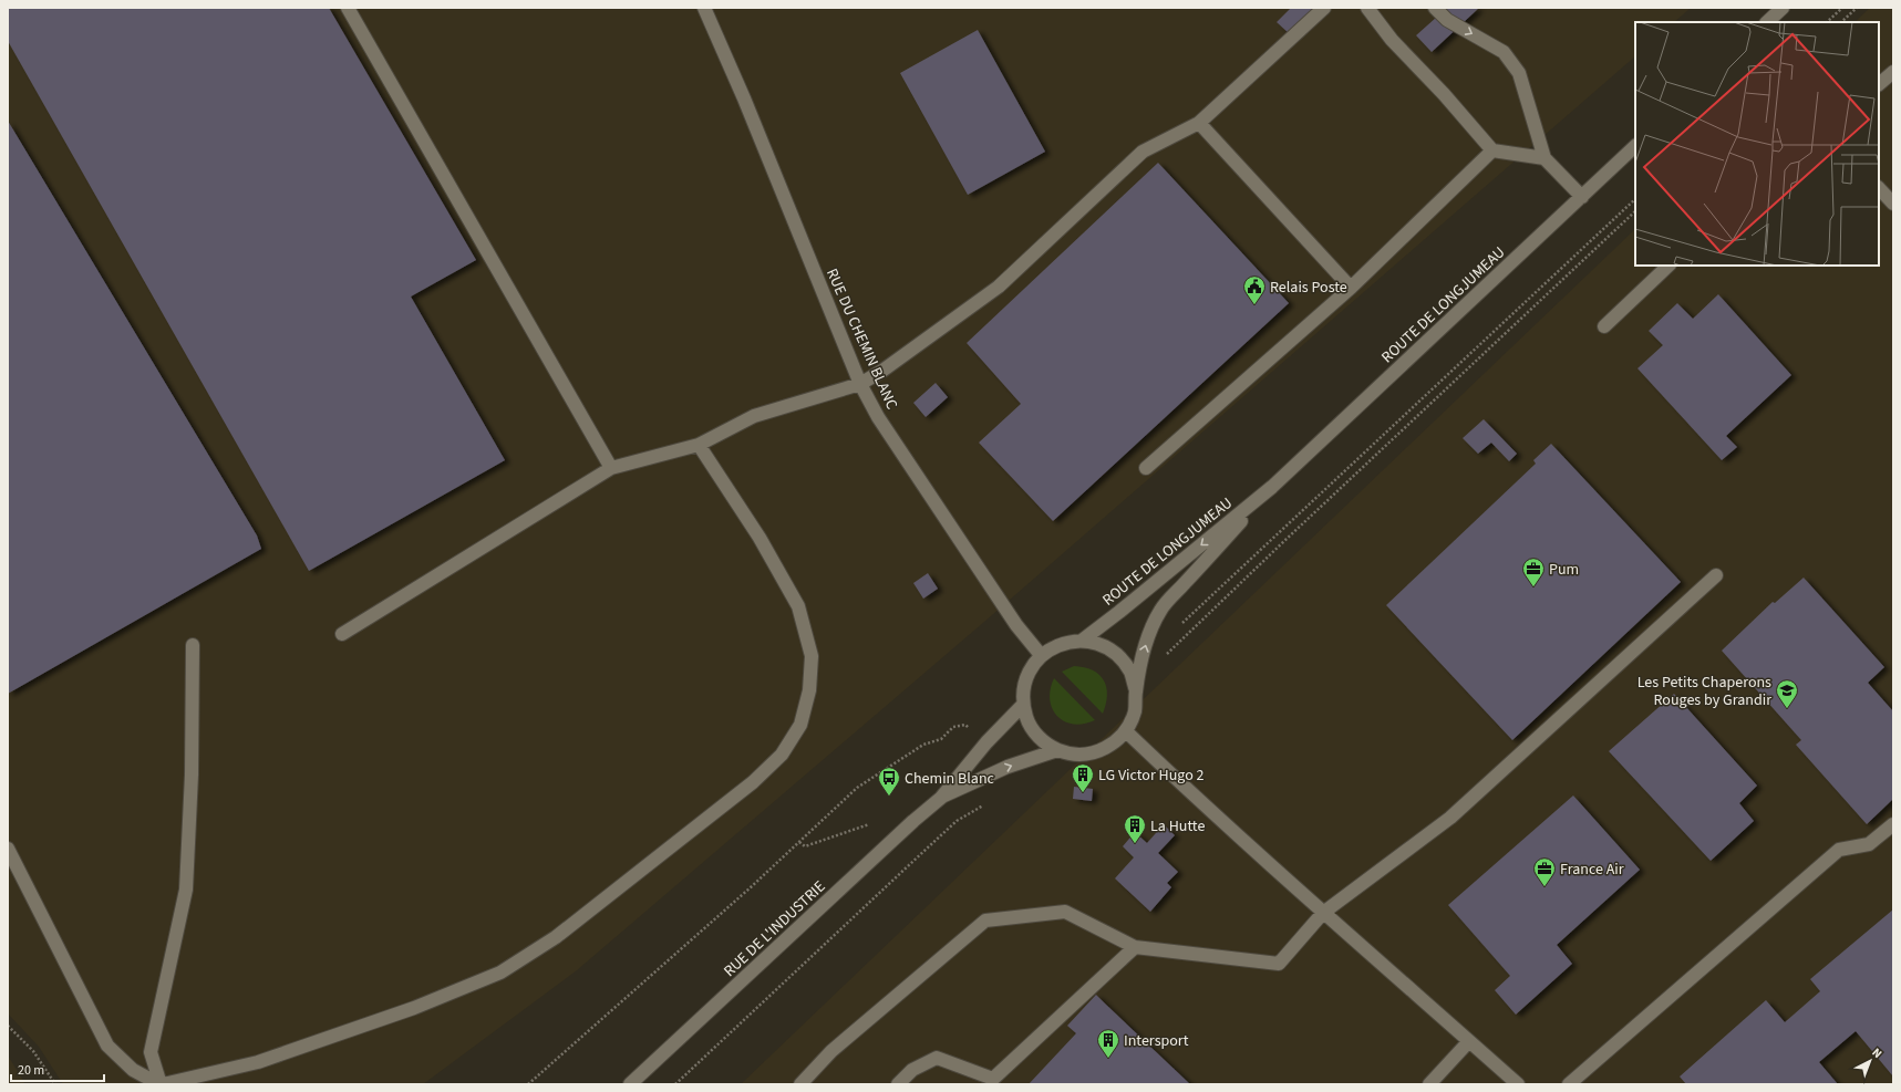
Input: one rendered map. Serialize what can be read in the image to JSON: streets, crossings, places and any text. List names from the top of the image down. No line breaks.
{"streets":{"street":["ROUTE DE LONGJUMEAU","RUE DU CHEMIN BLANC","RUE DE L'INDUSTRIE"]},"crossings":[["ROUTE DE LONGJUMEAU","RUE DU CHEMIN BLANC"],["ROUTE DE LONGJUMEAU","RUE DE L'INDUSTRIE"],["RUE DU CHEMIN BLANC","RUE DE L'INDUSTRIE"]],"places":{"public building":["Relais Poste"],"office":["Pum","France Air"],"school or university":["Les Petits Chaperons Rouges by Grandir"],"building":["LG Victor Hugo 2","La Hutte","Intersport"],"bus stop":["Chemin Blanc"]},"scale_bar":"20 m","north":"top right"}
